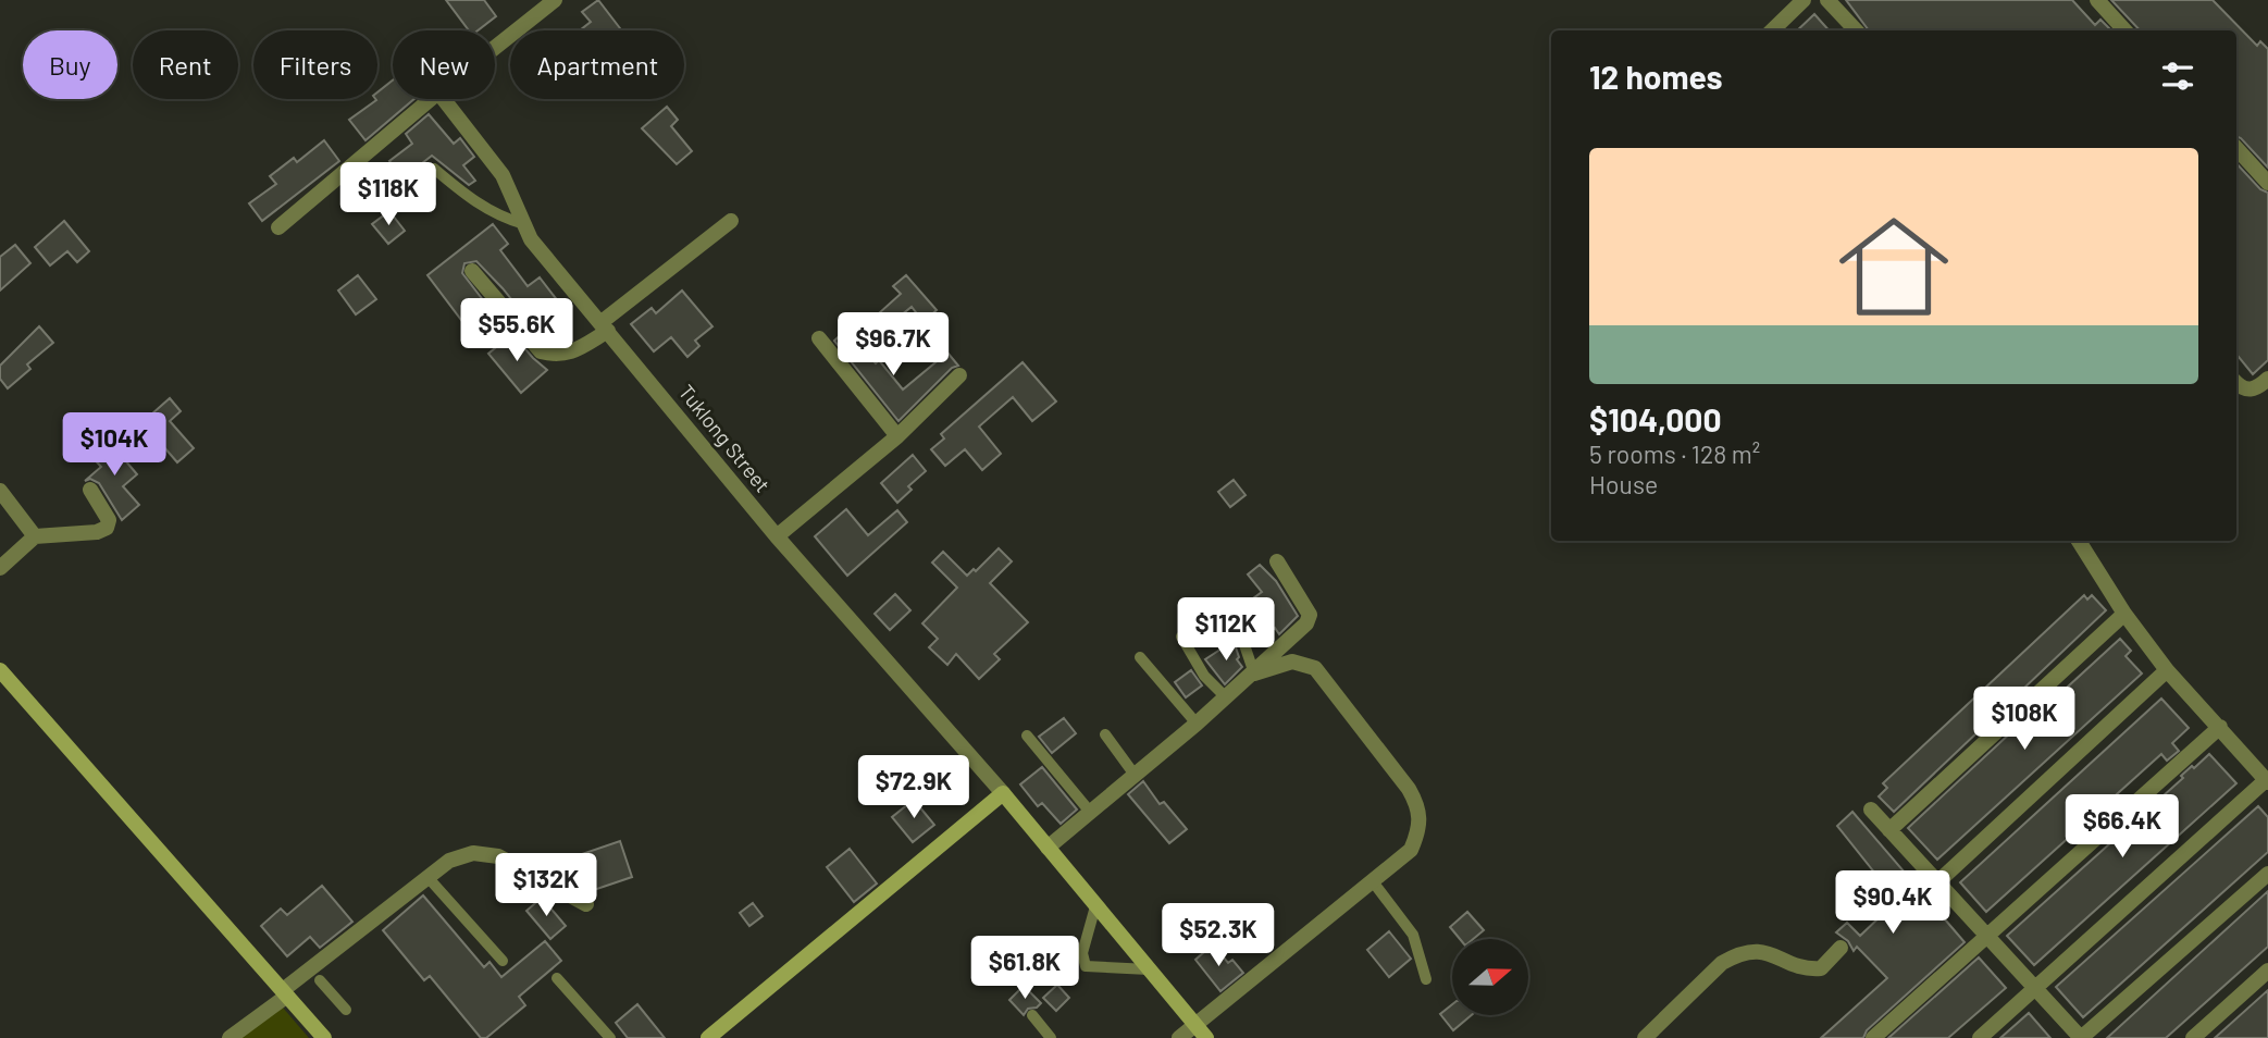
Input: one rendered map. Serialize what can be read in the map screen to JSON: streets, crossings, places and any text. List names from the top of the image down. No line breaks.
{"streets":{"street":["Tuklong Street"]},"north":"right","page":{"chip":["Buy","Rent","Filters","New","Apartment"],"heading":"12 homes","list":[{"name":"$104,000","note":"5 rooms · 128 m² · House"}],"price":["$118K","$55.6K","$96.7K","$104K","$112K","$108K","$72.9K","$66.4K","$132K","$90.4K","$52.3K","$61.8K"]}}
